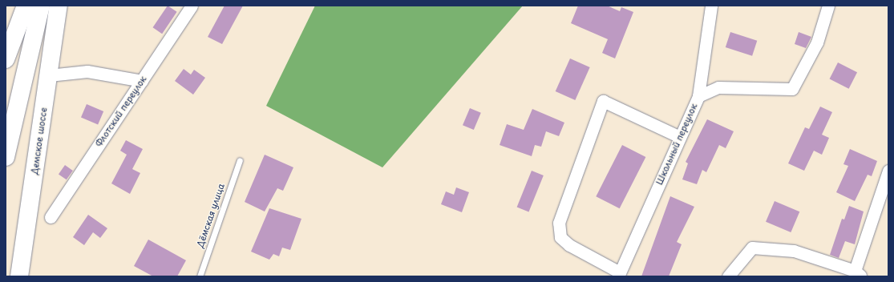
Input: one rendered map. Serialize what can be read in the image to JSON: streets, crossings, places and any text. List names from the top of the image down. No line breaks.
{"streets":{"main road":["Демское шоссе"],"street":["Флотский переулок","Школьный переулок"],"lane":["Дёмская улица"]}}
